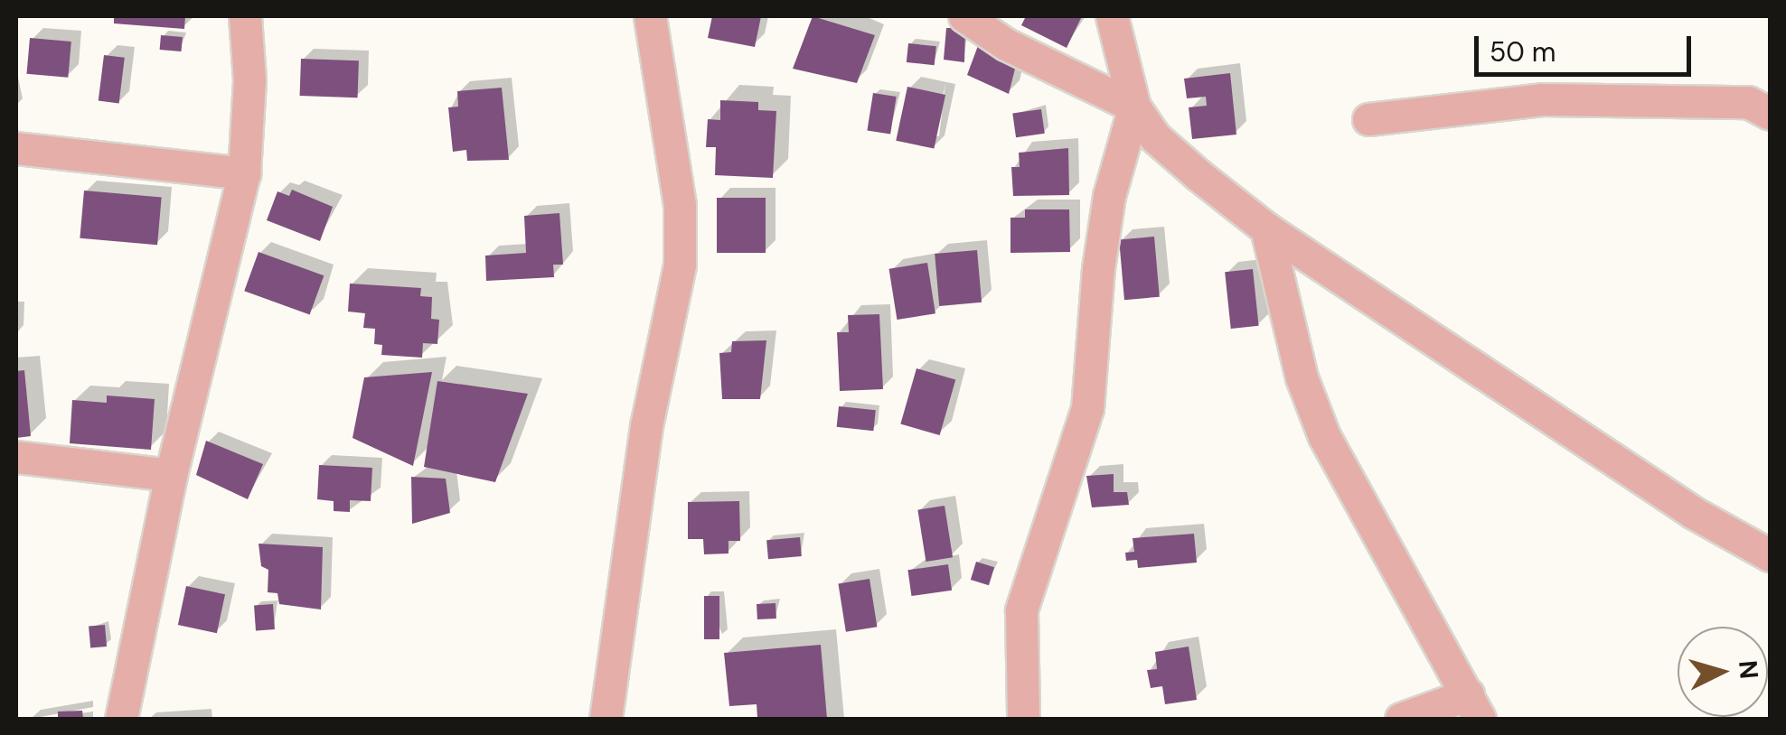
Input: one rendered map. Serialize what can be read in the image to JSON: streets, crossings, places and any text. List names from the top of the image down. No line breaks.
{"scale_bar":"50 m","north":"right"}
